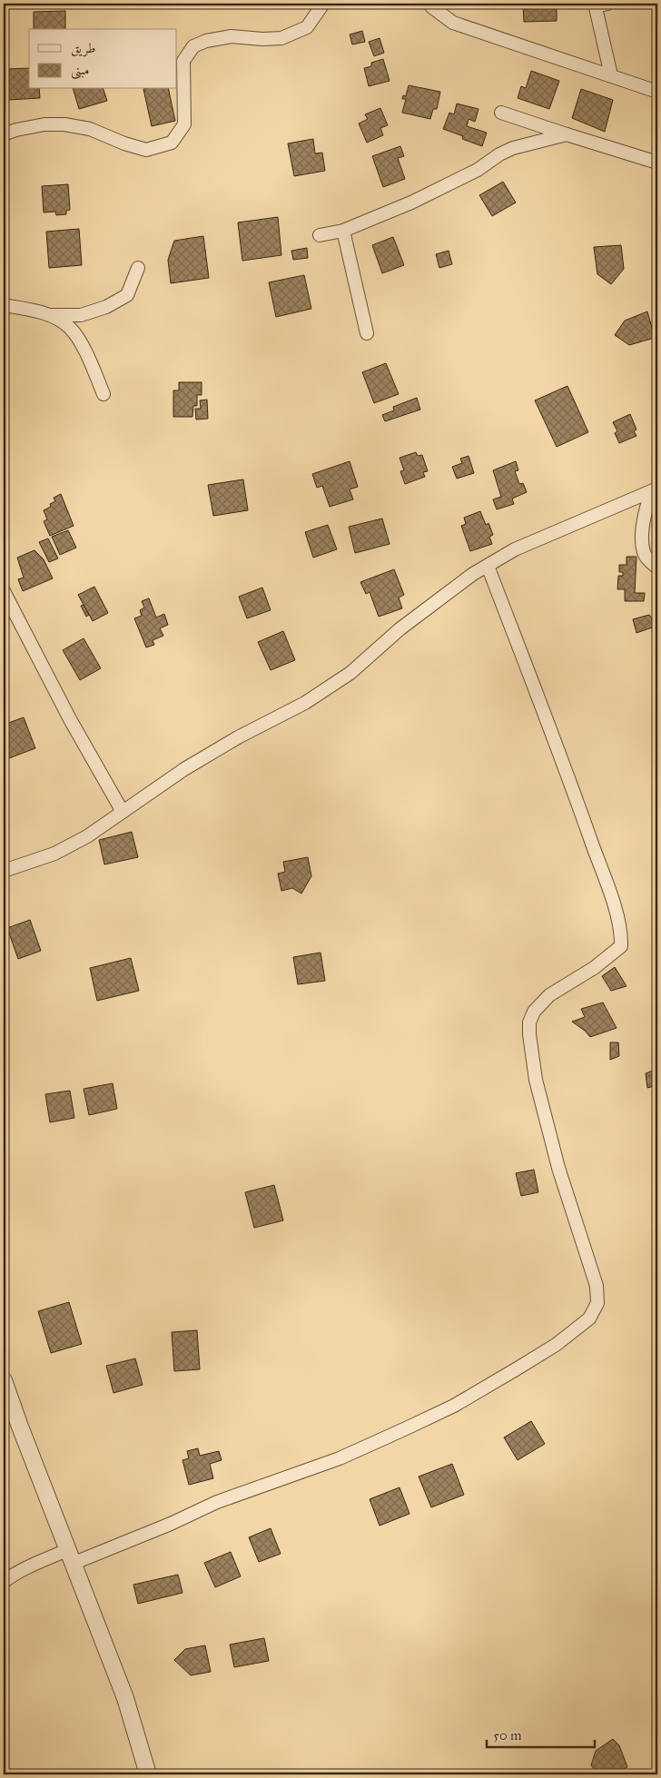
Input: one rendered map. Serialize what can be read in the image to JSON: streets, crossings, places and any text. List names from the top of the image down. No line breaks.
{"legend":["طريق","مبنى"],"scale_bar":"50 m"}
